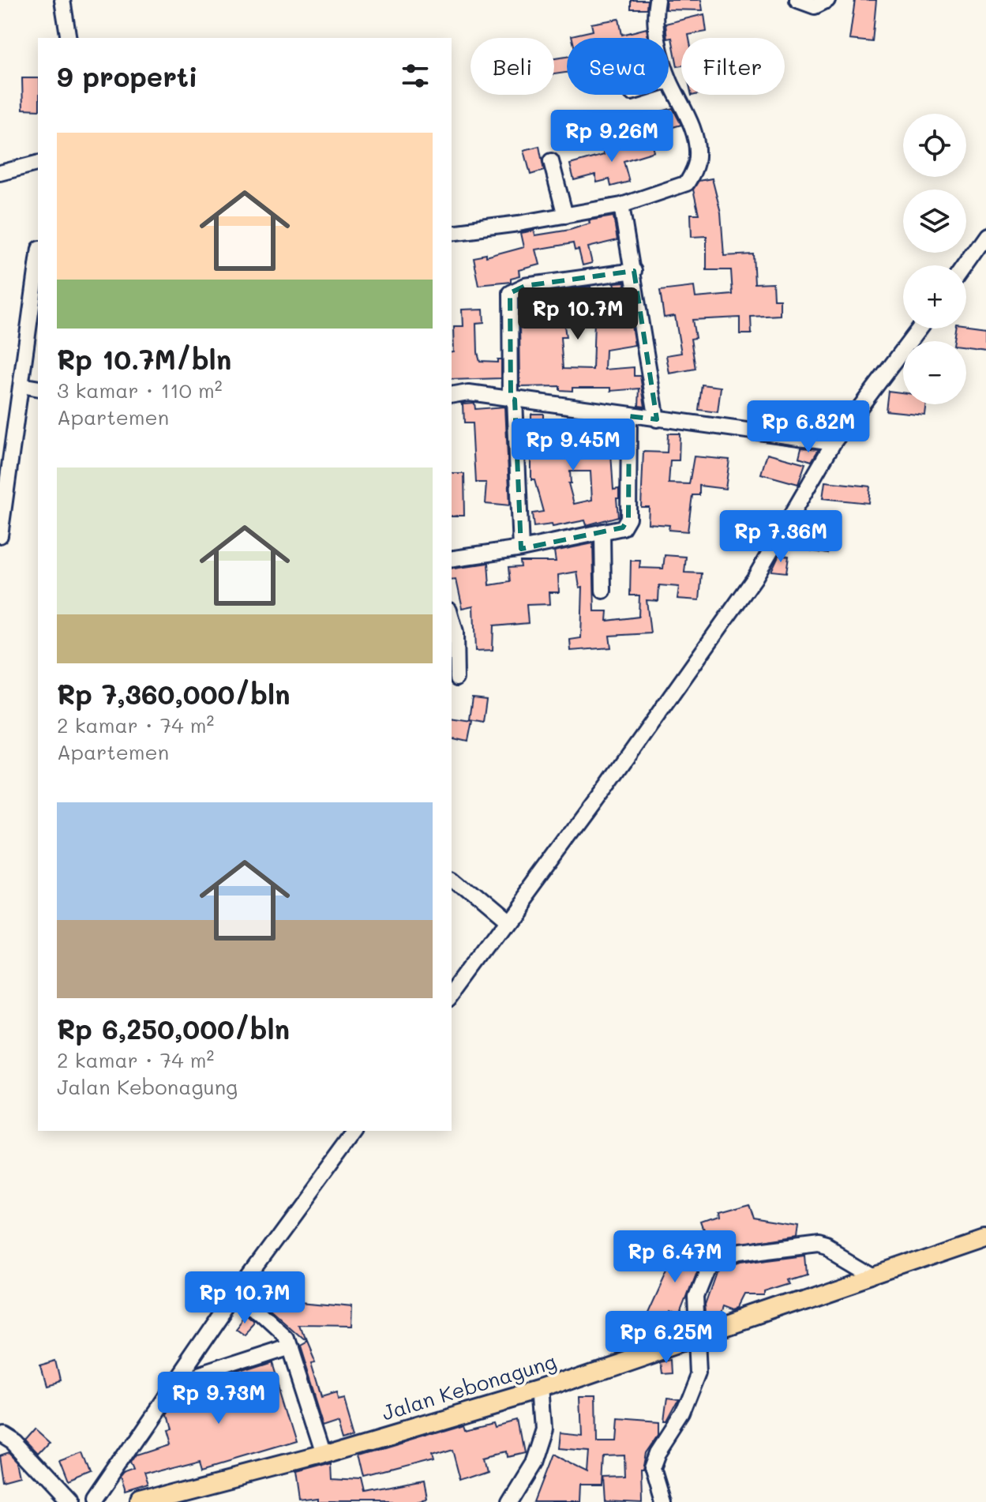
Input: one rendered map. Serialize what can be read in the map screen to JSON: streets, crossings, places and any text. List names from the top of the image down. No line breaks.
{"streets":{"main road":["Jalan Kebonagung"]},"page":{"chip":["Beli","Sewa","Filter"],"heading":"9 properti","price":["Rp 9.26M","Rp 10.7M","Rp 6.82M","Rp 9.45M","Rp 7.36M","Rp 6.47M","Rp 10.7M","Rp 6.25M","Rp 9.73M"],"map_buttons":["+","−"],"list":[{"name":"Rp 10.7M/bln","note":"3 kamar · 110 m² · Apartemen"},{"name":"Rp 7,360,000/bln","note":"2 kamar · 74 m² · Apartemen"},{"name":"Rp 6,250,000/bln","note":"2 kamar · 74 m² · Jalan Kebonagung"}]}}
